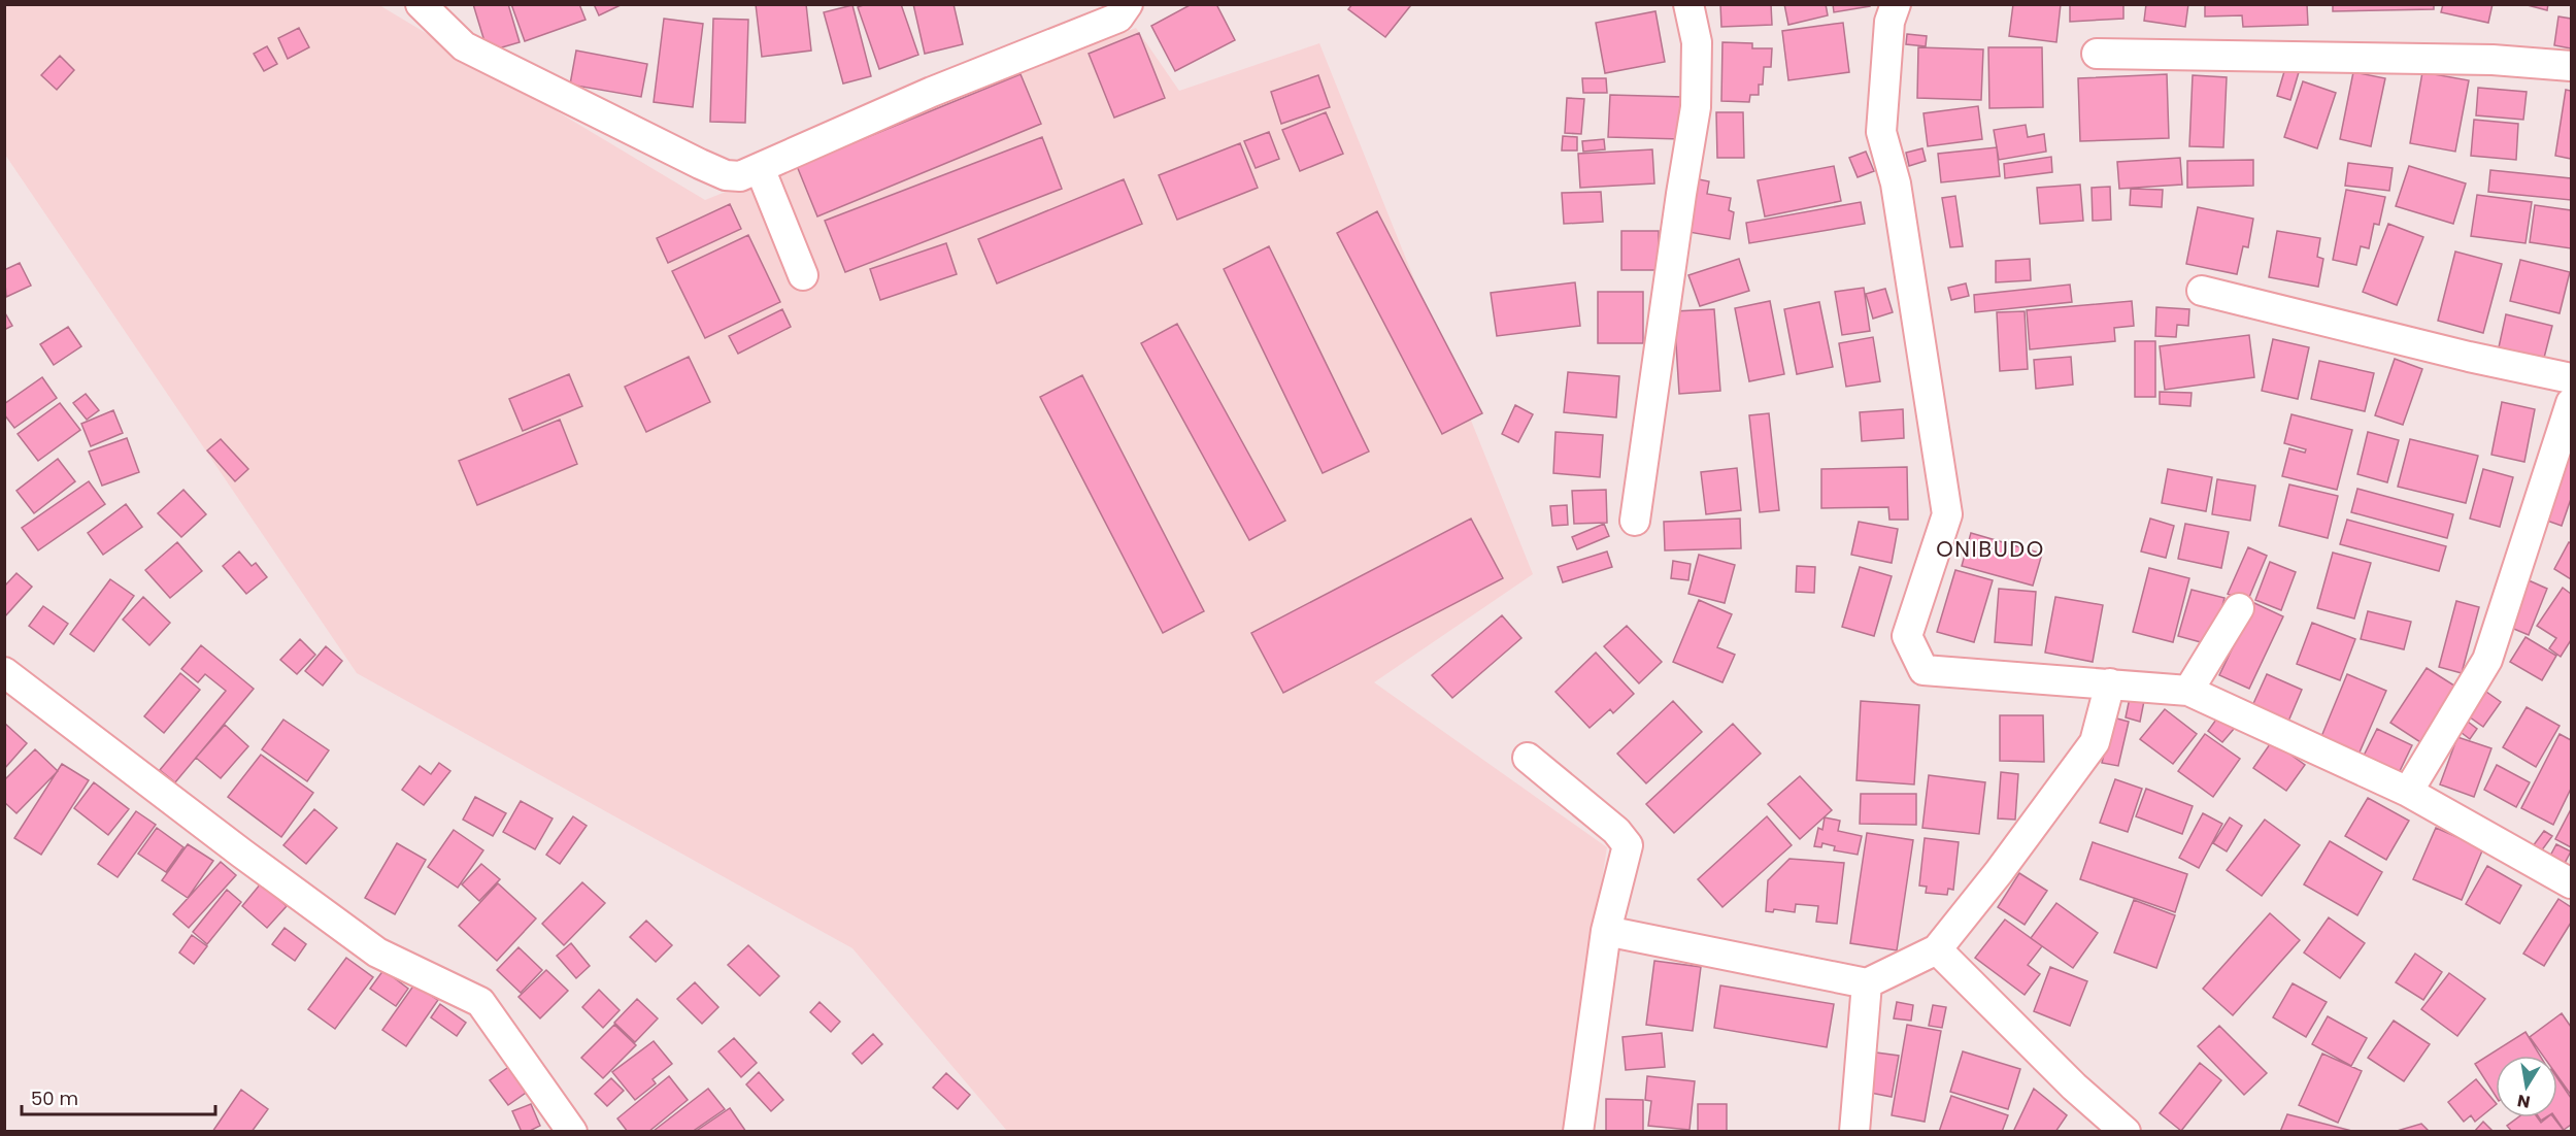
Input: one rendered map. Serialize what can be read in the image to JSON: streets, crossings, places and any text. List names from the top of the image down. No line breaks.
{"districts":["ONIBUDO"],"scale_bar":"50 m","north":"bottom"}
